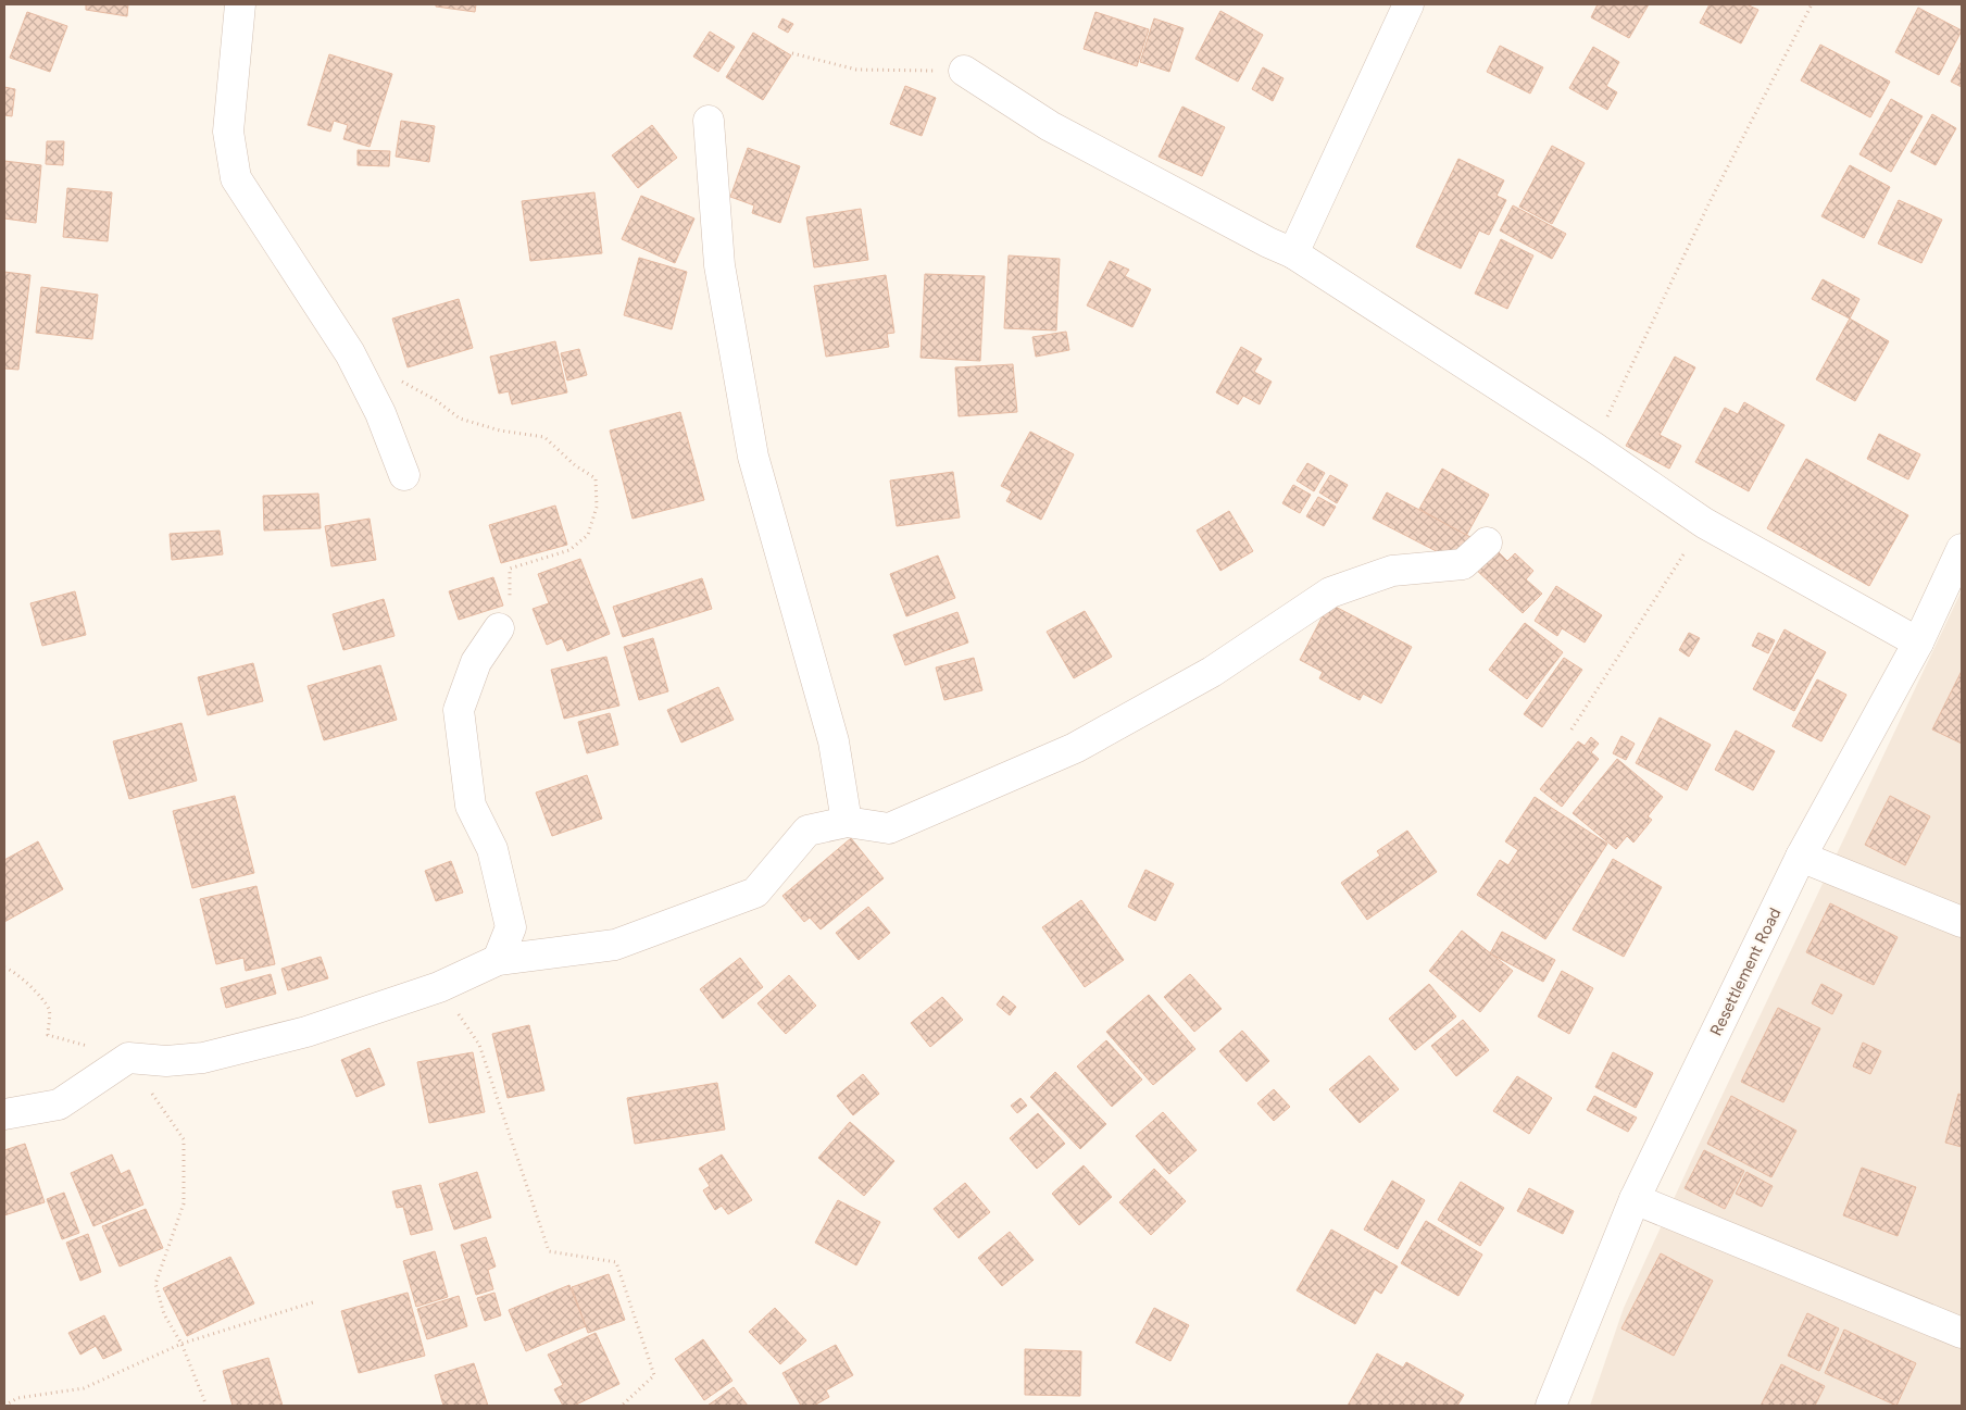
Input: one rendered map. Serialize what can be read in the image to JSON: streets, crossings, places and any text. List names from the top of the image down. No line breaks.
{"streets":{"street":["Resettlement Road"]}}
